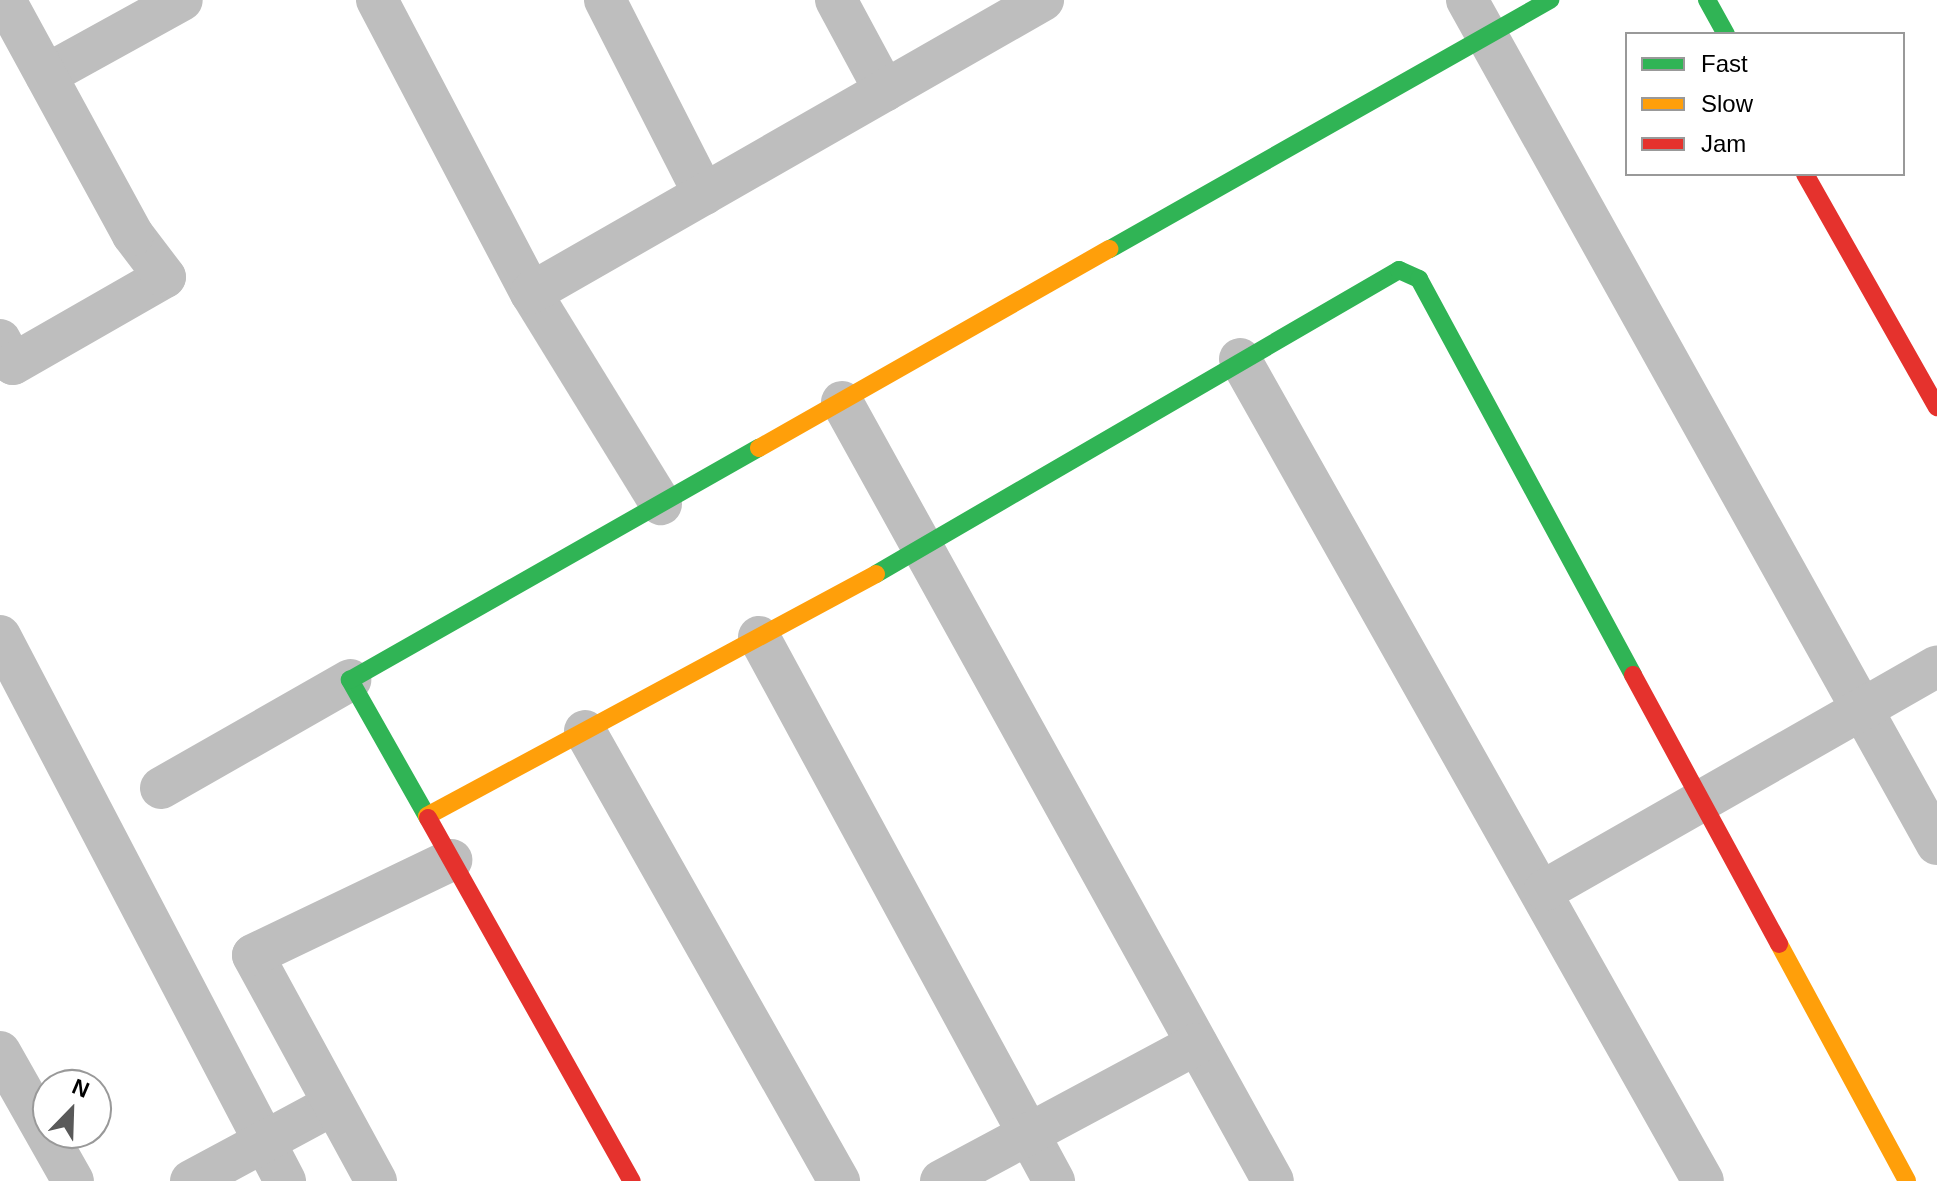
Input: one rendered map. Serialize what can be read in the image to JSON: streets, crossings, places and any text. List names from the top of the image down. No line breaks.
{"legend":["Fast","Slow","Jam"],"north":"top right"}
